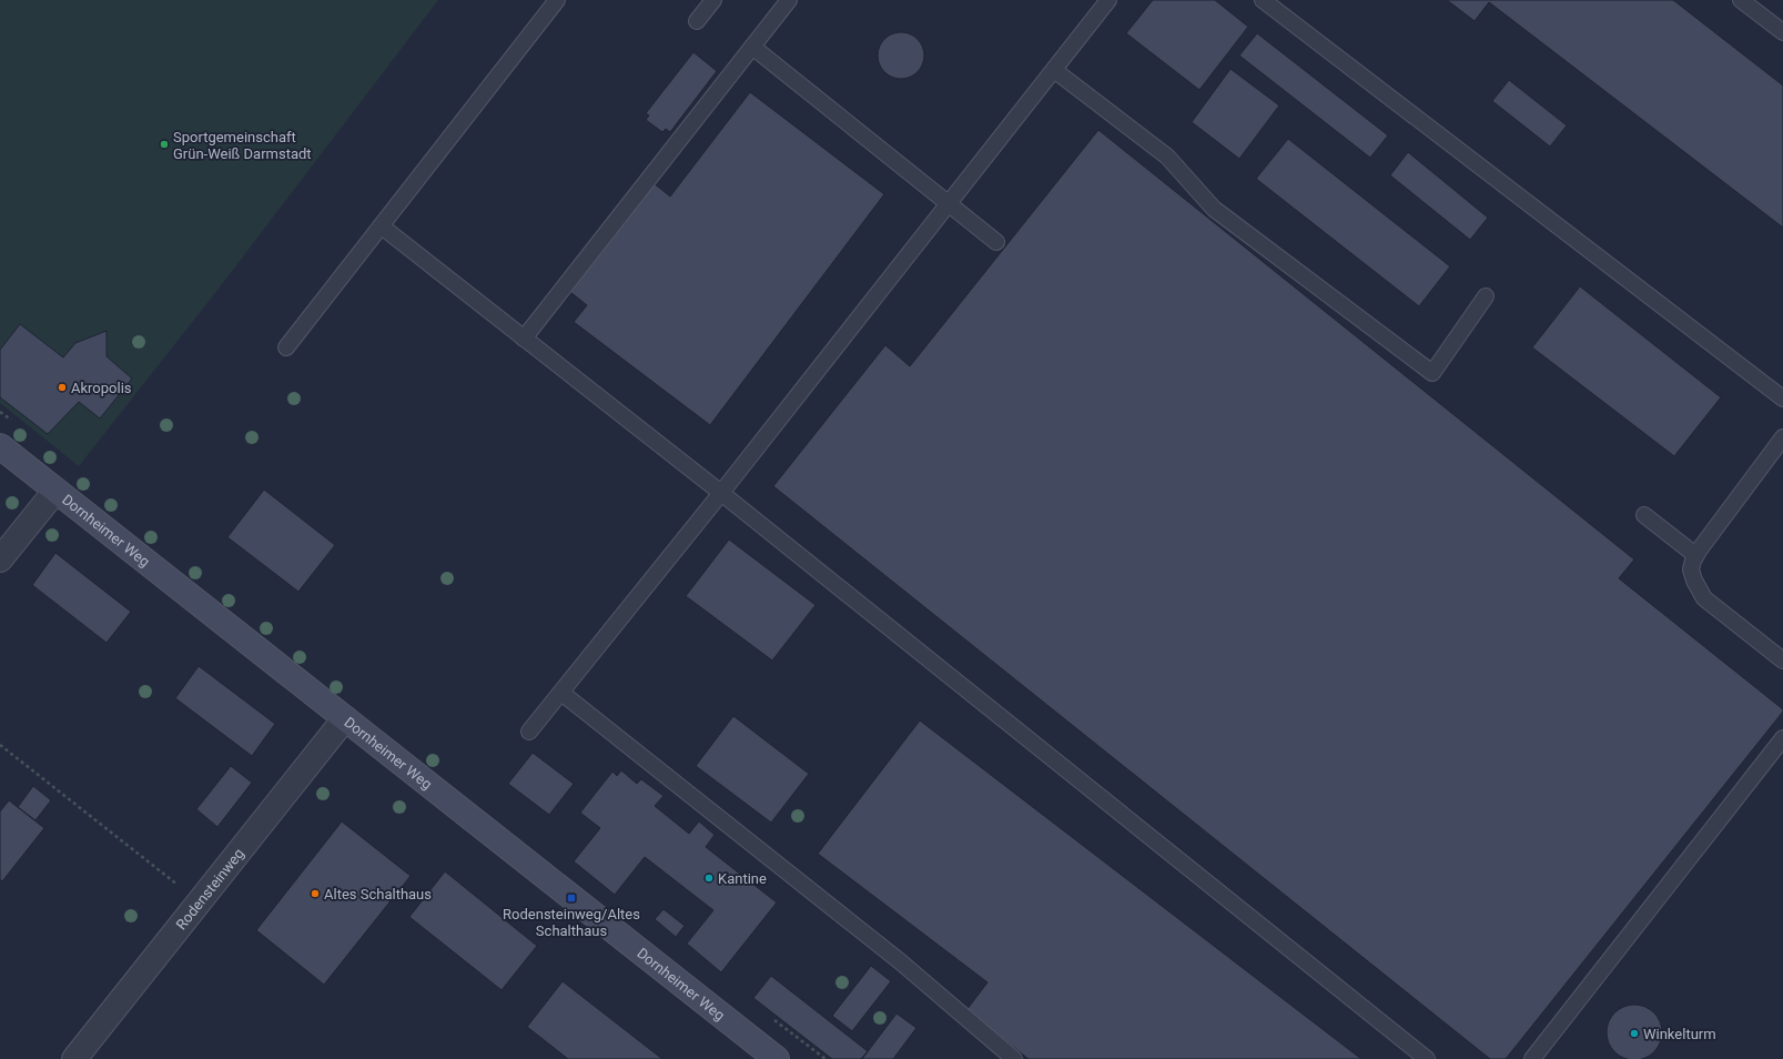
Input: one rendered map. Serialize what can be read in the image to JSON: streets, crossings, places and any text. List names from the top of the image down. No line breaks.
{"streets":{"main road":["Dornheimer Weg"],"street":["Rodensteinweg"]},"crossings":[["Dornheimer Weg","Rodensteinweg"]],"places":{"other":["Sportgemeinschaft Grün-Weiß Darmstadt","Akropolis","Kantine","Altes Schalthaus","Winkelturm"],"transit":["Rodensteinweg/Altes Schalthaus"]}}
